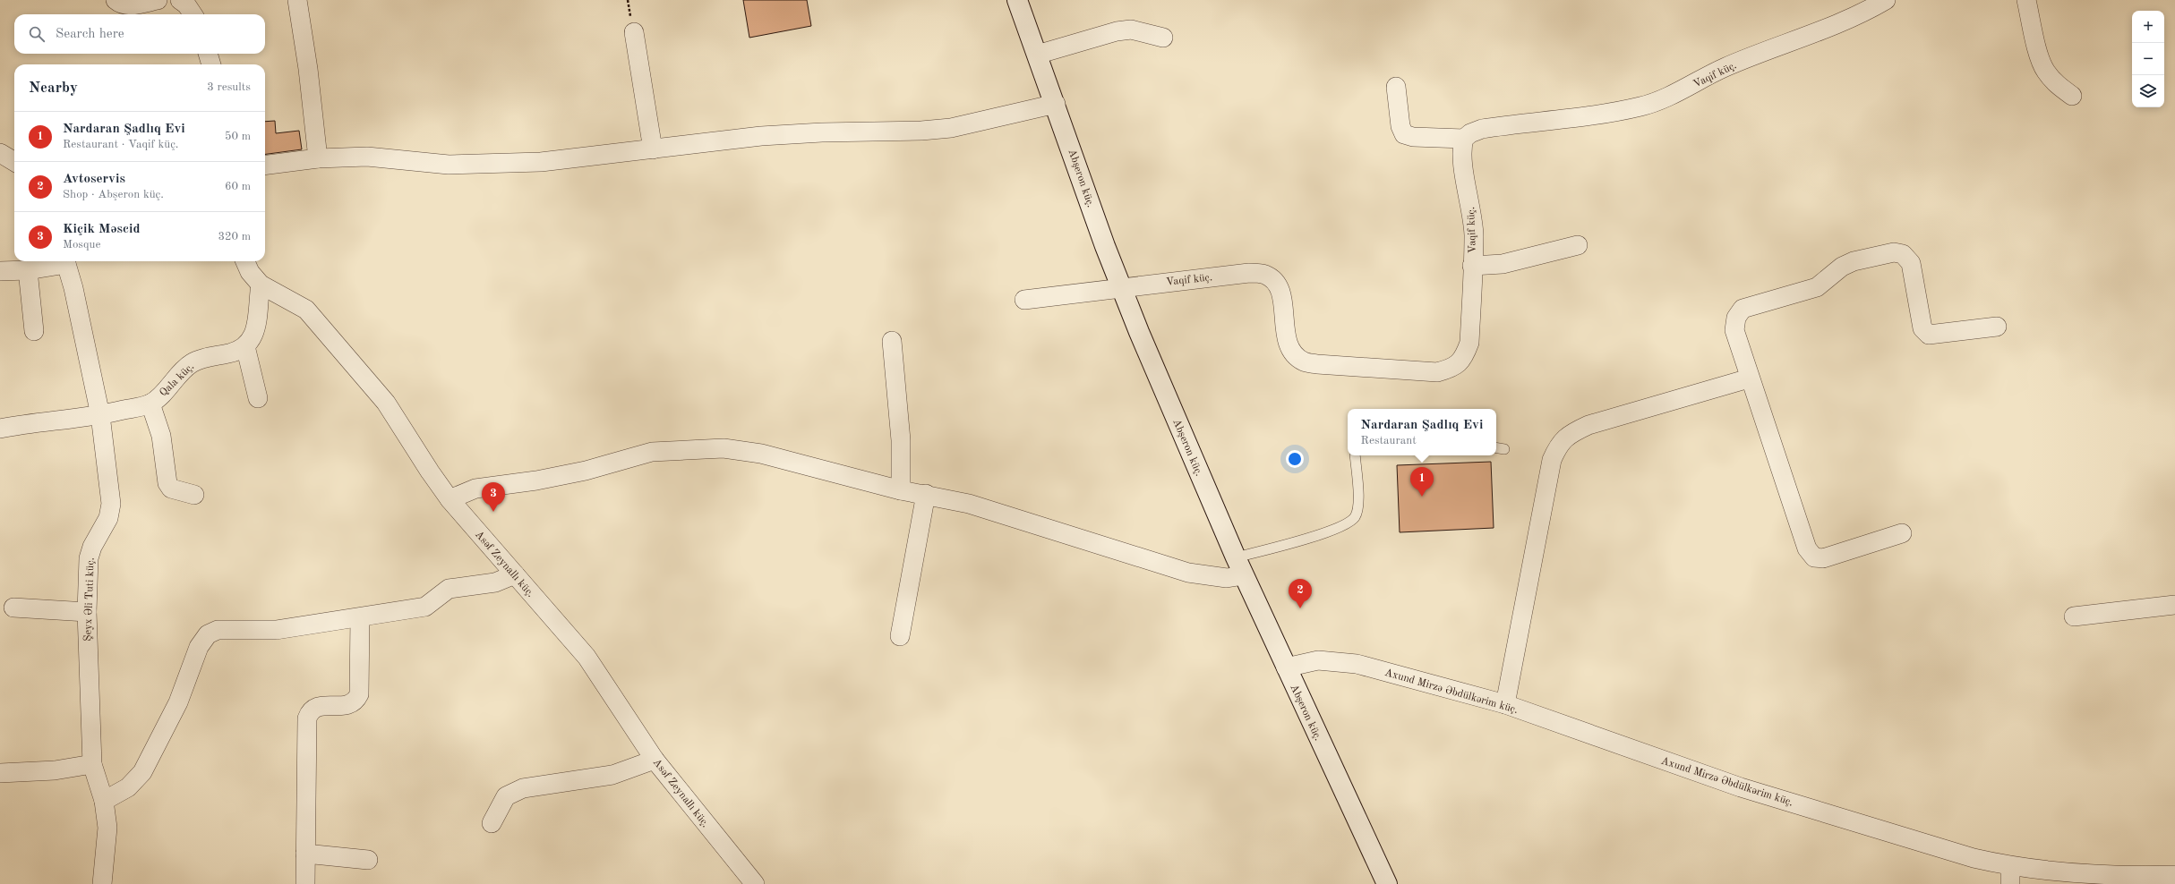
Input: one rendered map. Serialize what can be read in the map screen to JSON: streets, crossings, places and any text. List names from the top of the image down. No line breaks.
{"streets":{"main road":["Abşeron küç."],"street":["Vaqif küç.","Qala küç.","Asəf Zeynallı küç.","Şeyx Əli Tuti küç.","Axund Mirzə Əbdülkərim küç."]},"crossings":[["Vaqif küç.","Abşeron küç."],["Abşeron küç.","Axund Mirzə Əbdülkərim küç."],["Qala küç.","Şeyx Əli Tuti küç."]],"page":{"map_buttons":["+","−"],"search":"Search here","heading":["Nearby","3 results"],"list":[{"mark":"1","name":"Nardaran Şadlıq Evi","note":"Restaurant · Vaqif küç.","value":"50 m"},{"mark":"2","name":"Avtoservis","note":"Shop · Abşeron küç.","value":"60 m"},{"mark":"3","name":"Kiçik Məscid","note":"Mosque","value":"320 m"}],"popup":["Nardaran Şadlıq Evi","Restaurant"],"pins":["1","3","2"]}}
